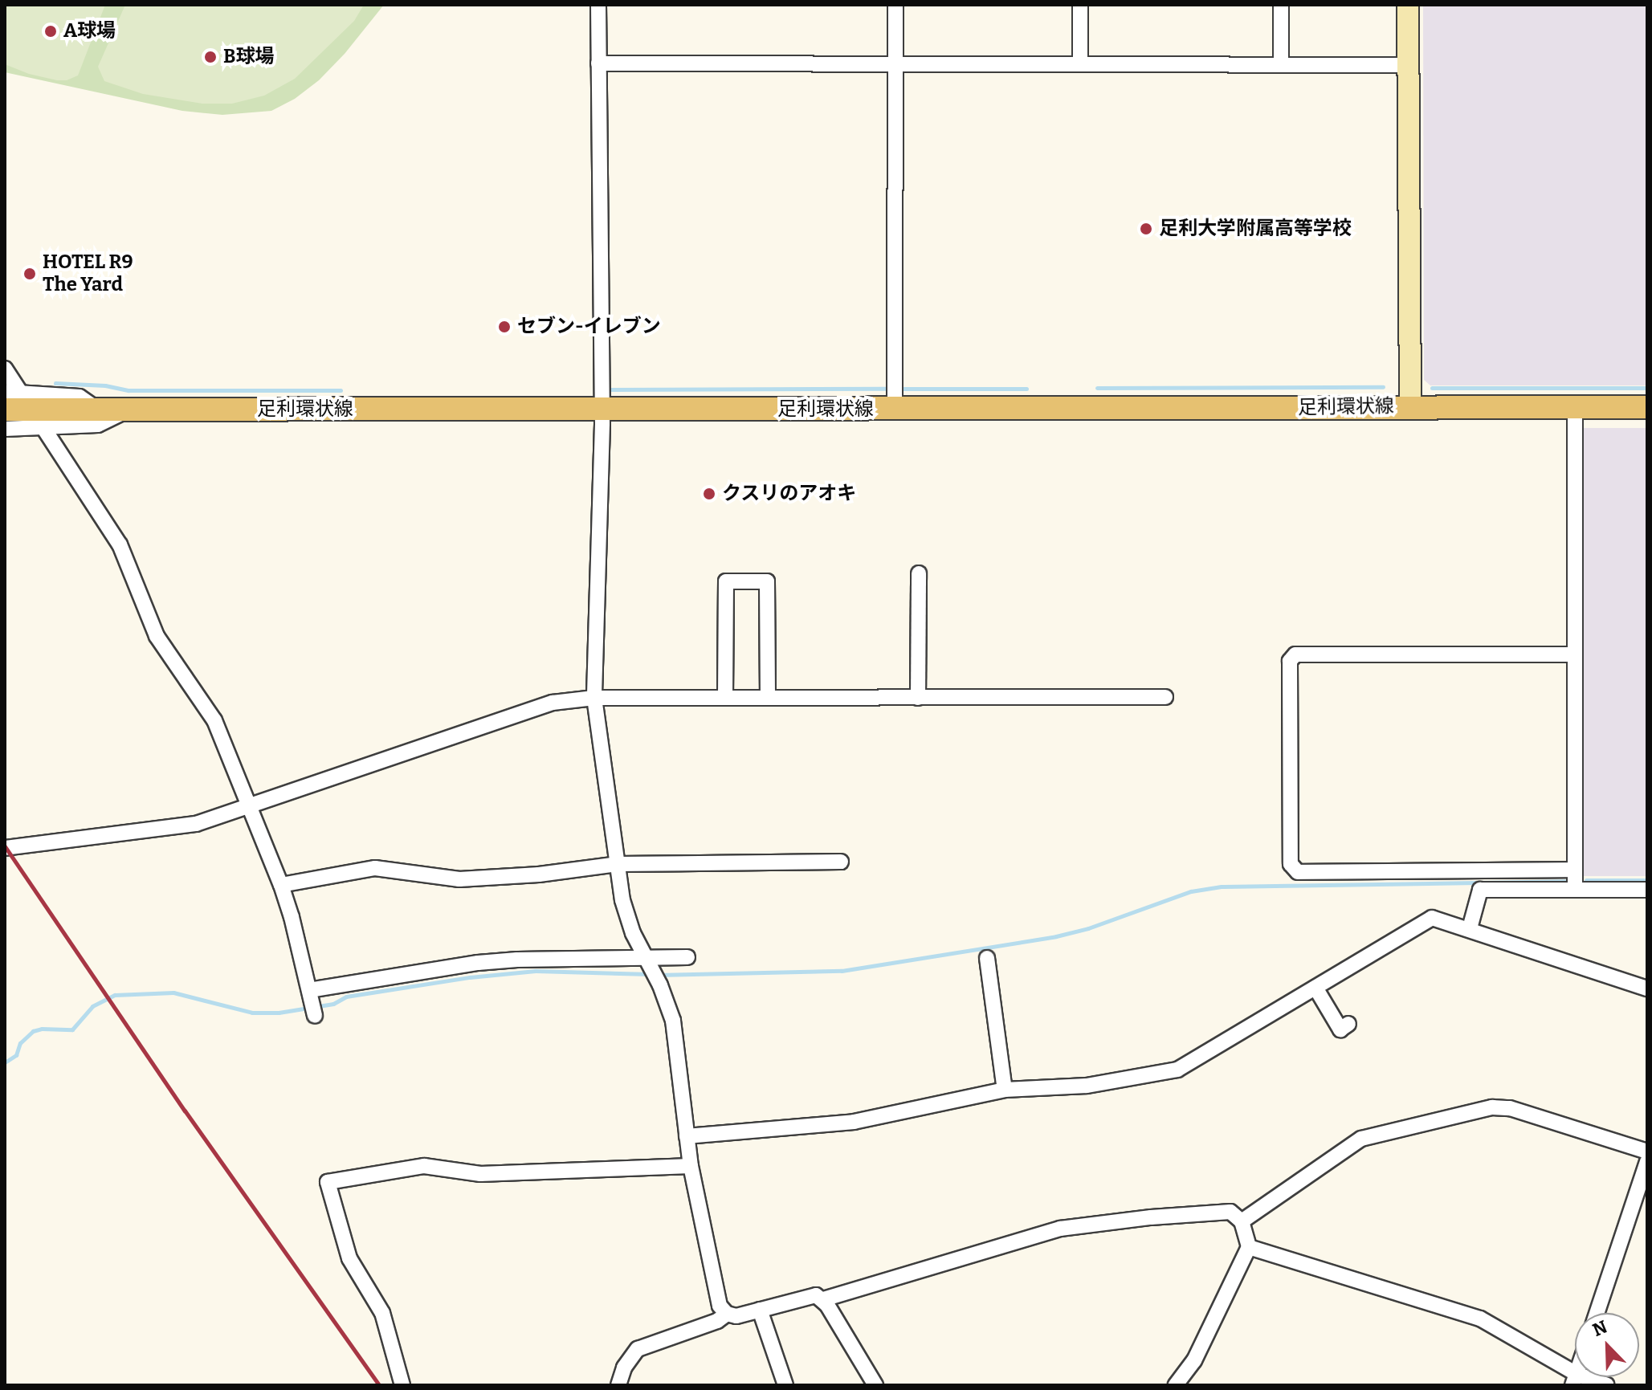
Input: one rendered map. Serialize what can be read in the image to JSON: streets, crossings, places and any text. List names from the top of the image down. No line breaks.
{"streets":{"main road":["足利環状線"]},"places":["A球場","B球場","足利大学附属高等学校","HOTEL R9 The Yard","セブン-イレブン","クスリのアオキ"],"north":"top left"}
